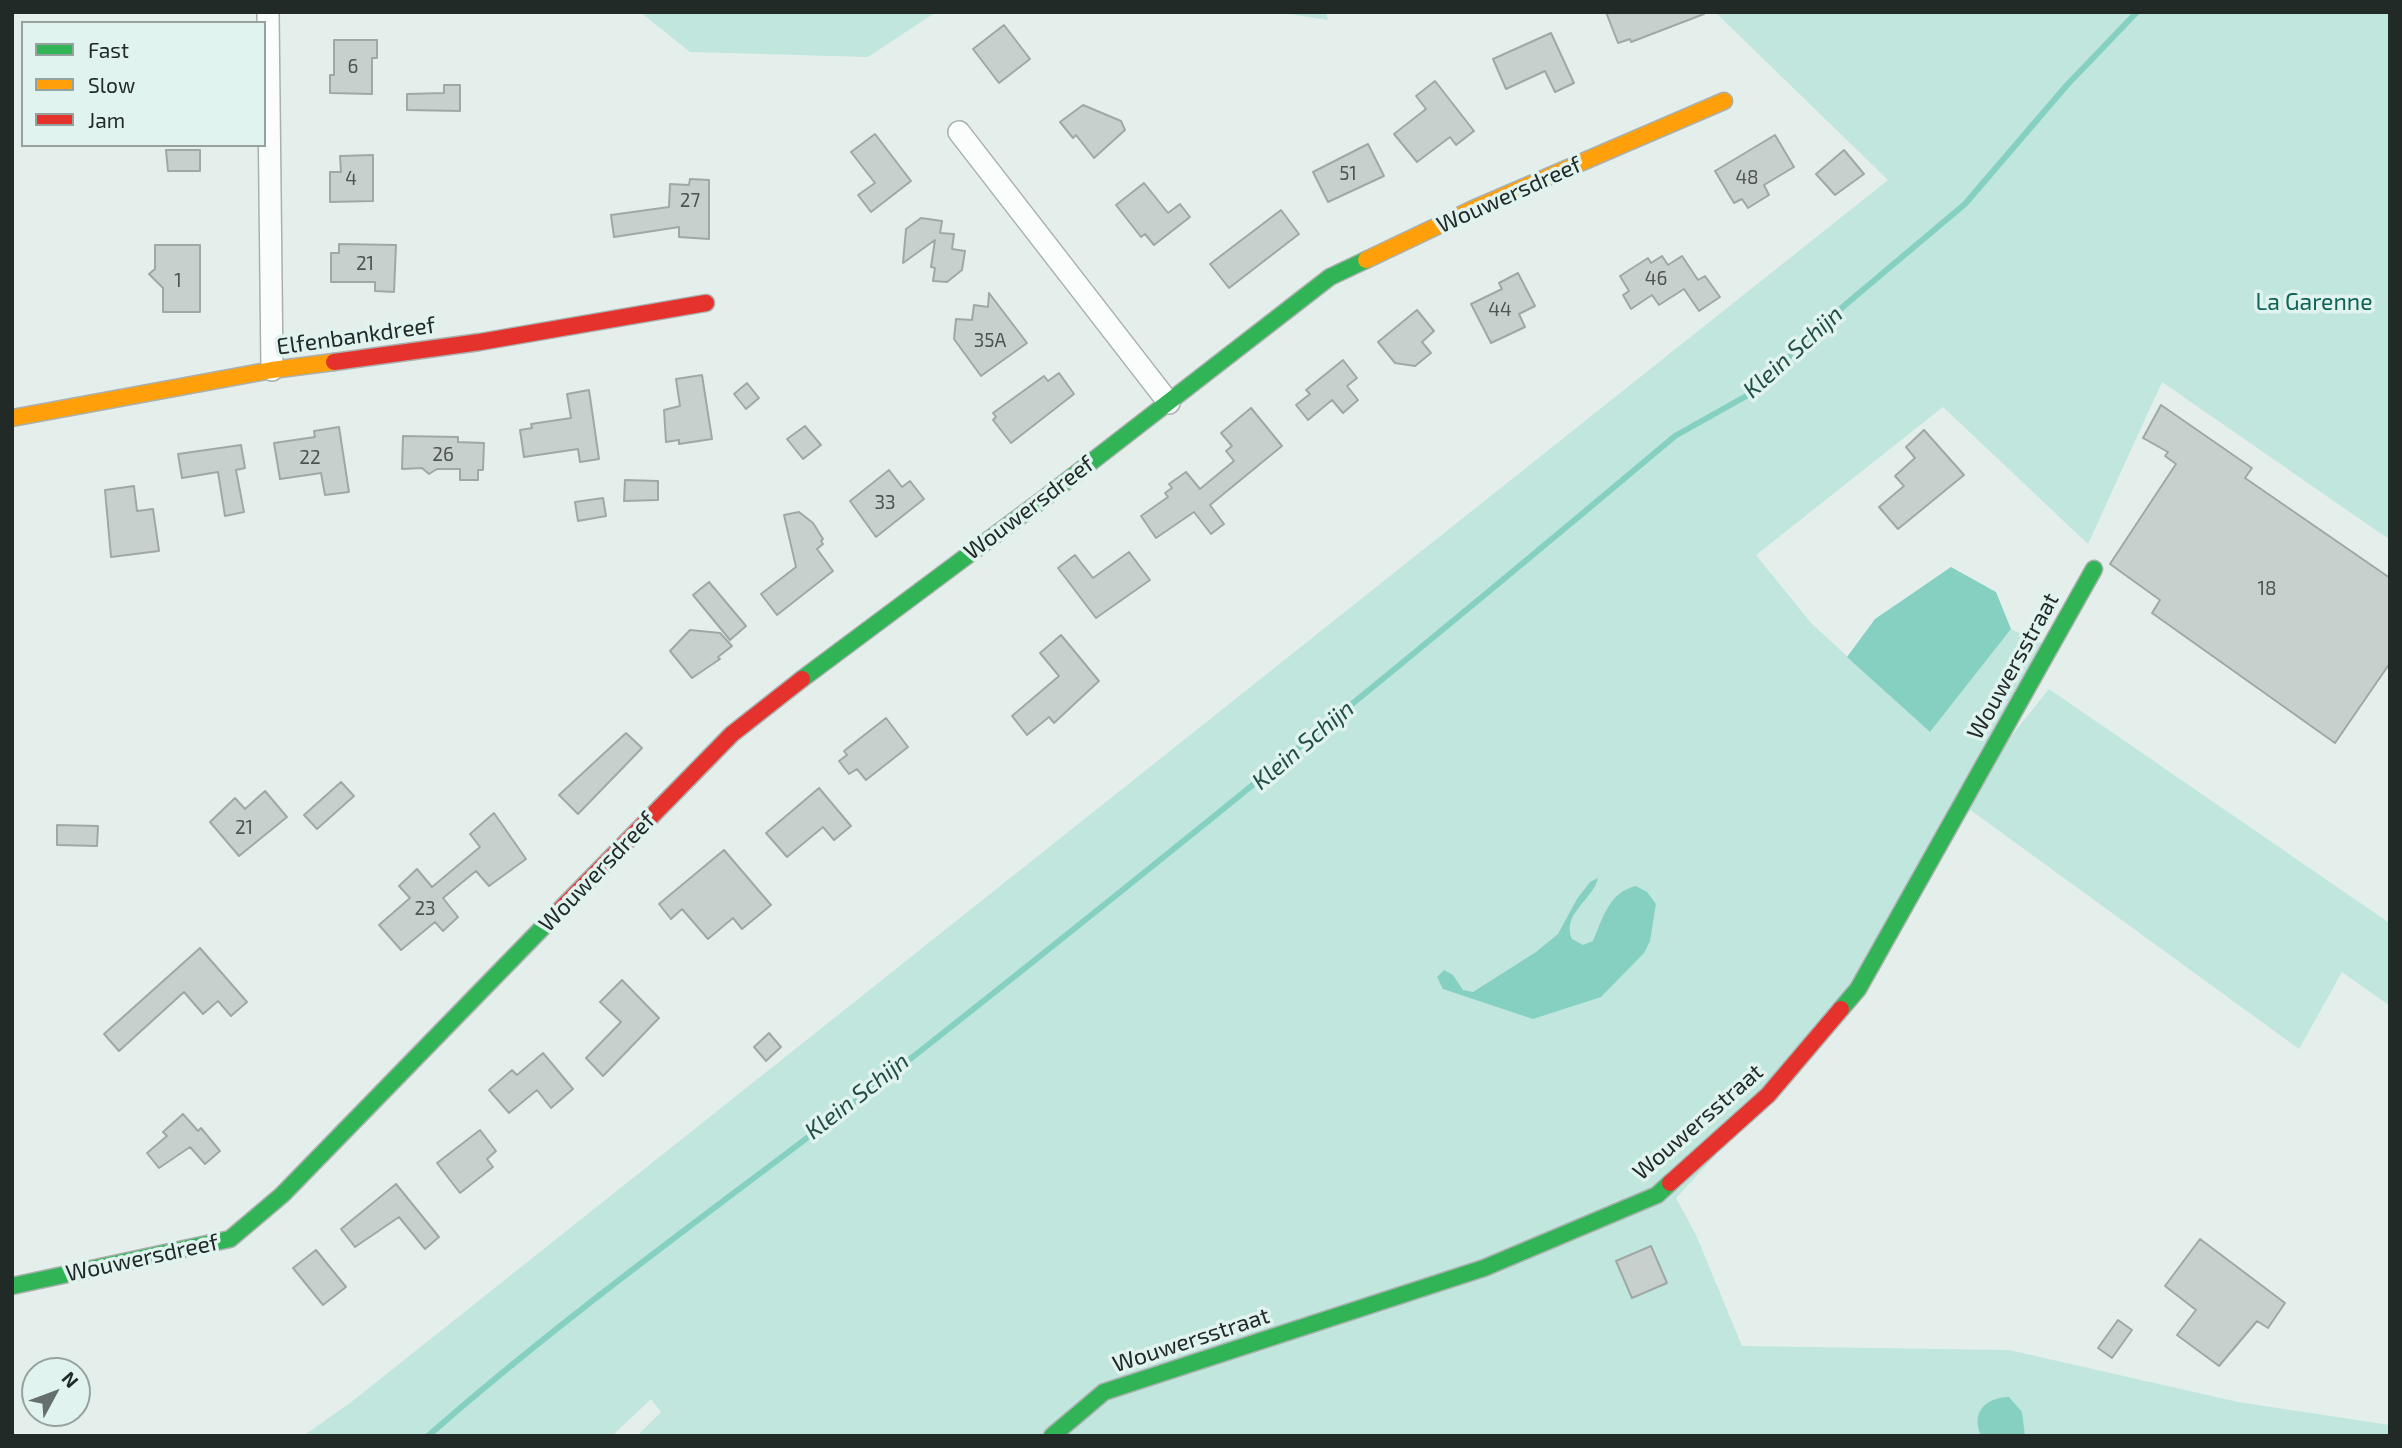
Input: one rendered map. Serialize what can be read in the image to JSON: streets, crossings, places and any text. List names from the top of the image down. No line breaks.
{"streets":{"street":["Wouwersdreef","Elfenbankdreef","Wouwersstraat"]},"water":["Klein Schijn"],"parks":["La Garenne"],"house_numbers":["6","51","48","4","27","21","46","1","44","35A","26","22","33","18","21","23"],"legend":["Fast","Slow","Jam"],"north":"top right"}
